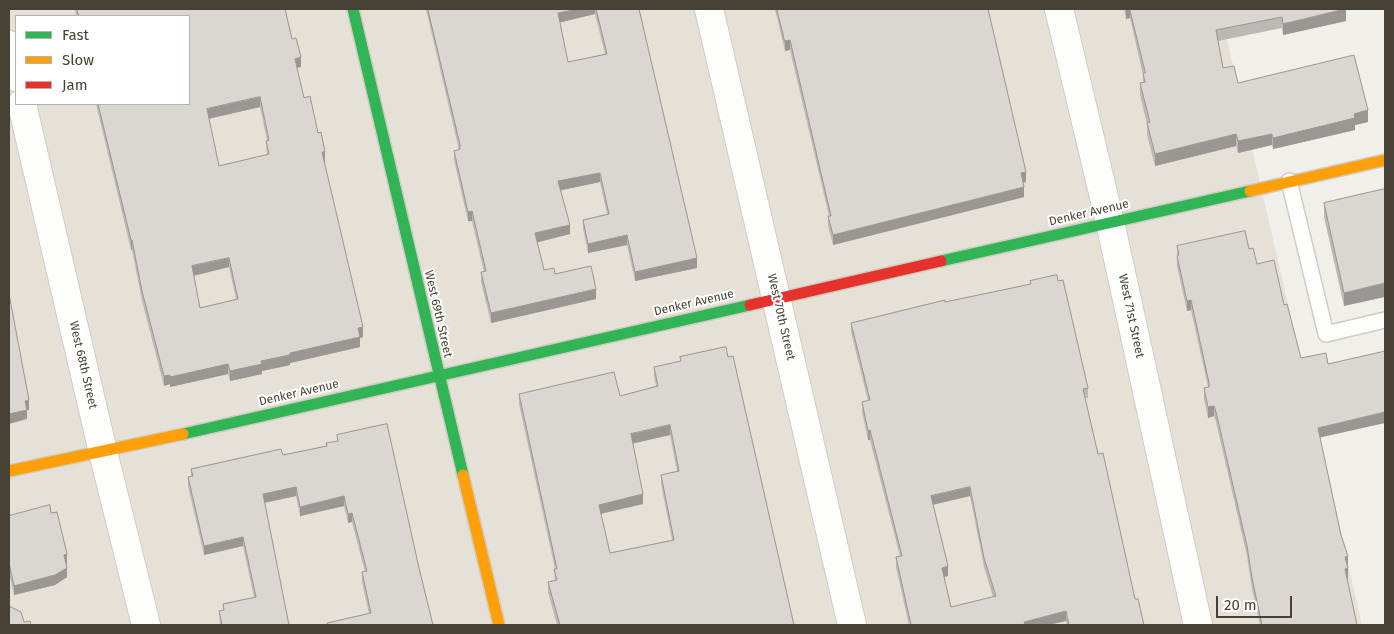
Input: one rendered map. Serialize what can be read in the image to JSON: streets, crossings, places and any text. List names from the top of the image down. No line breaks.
{"streets":{"street":["Denker Avenue","West 69th Street","West 71st Street","West 70th Street","West 68th Street"]},"crossings":[["Denker Avenue","West 69th Street"],["Denker Avenue","West 71st Street"],["Denker Avenue","West 70th Street"],["Denker Avenue","West 68th Street"]],"legend":["Fast","Slow","Jam"],"scale_bar":"20 m"}
